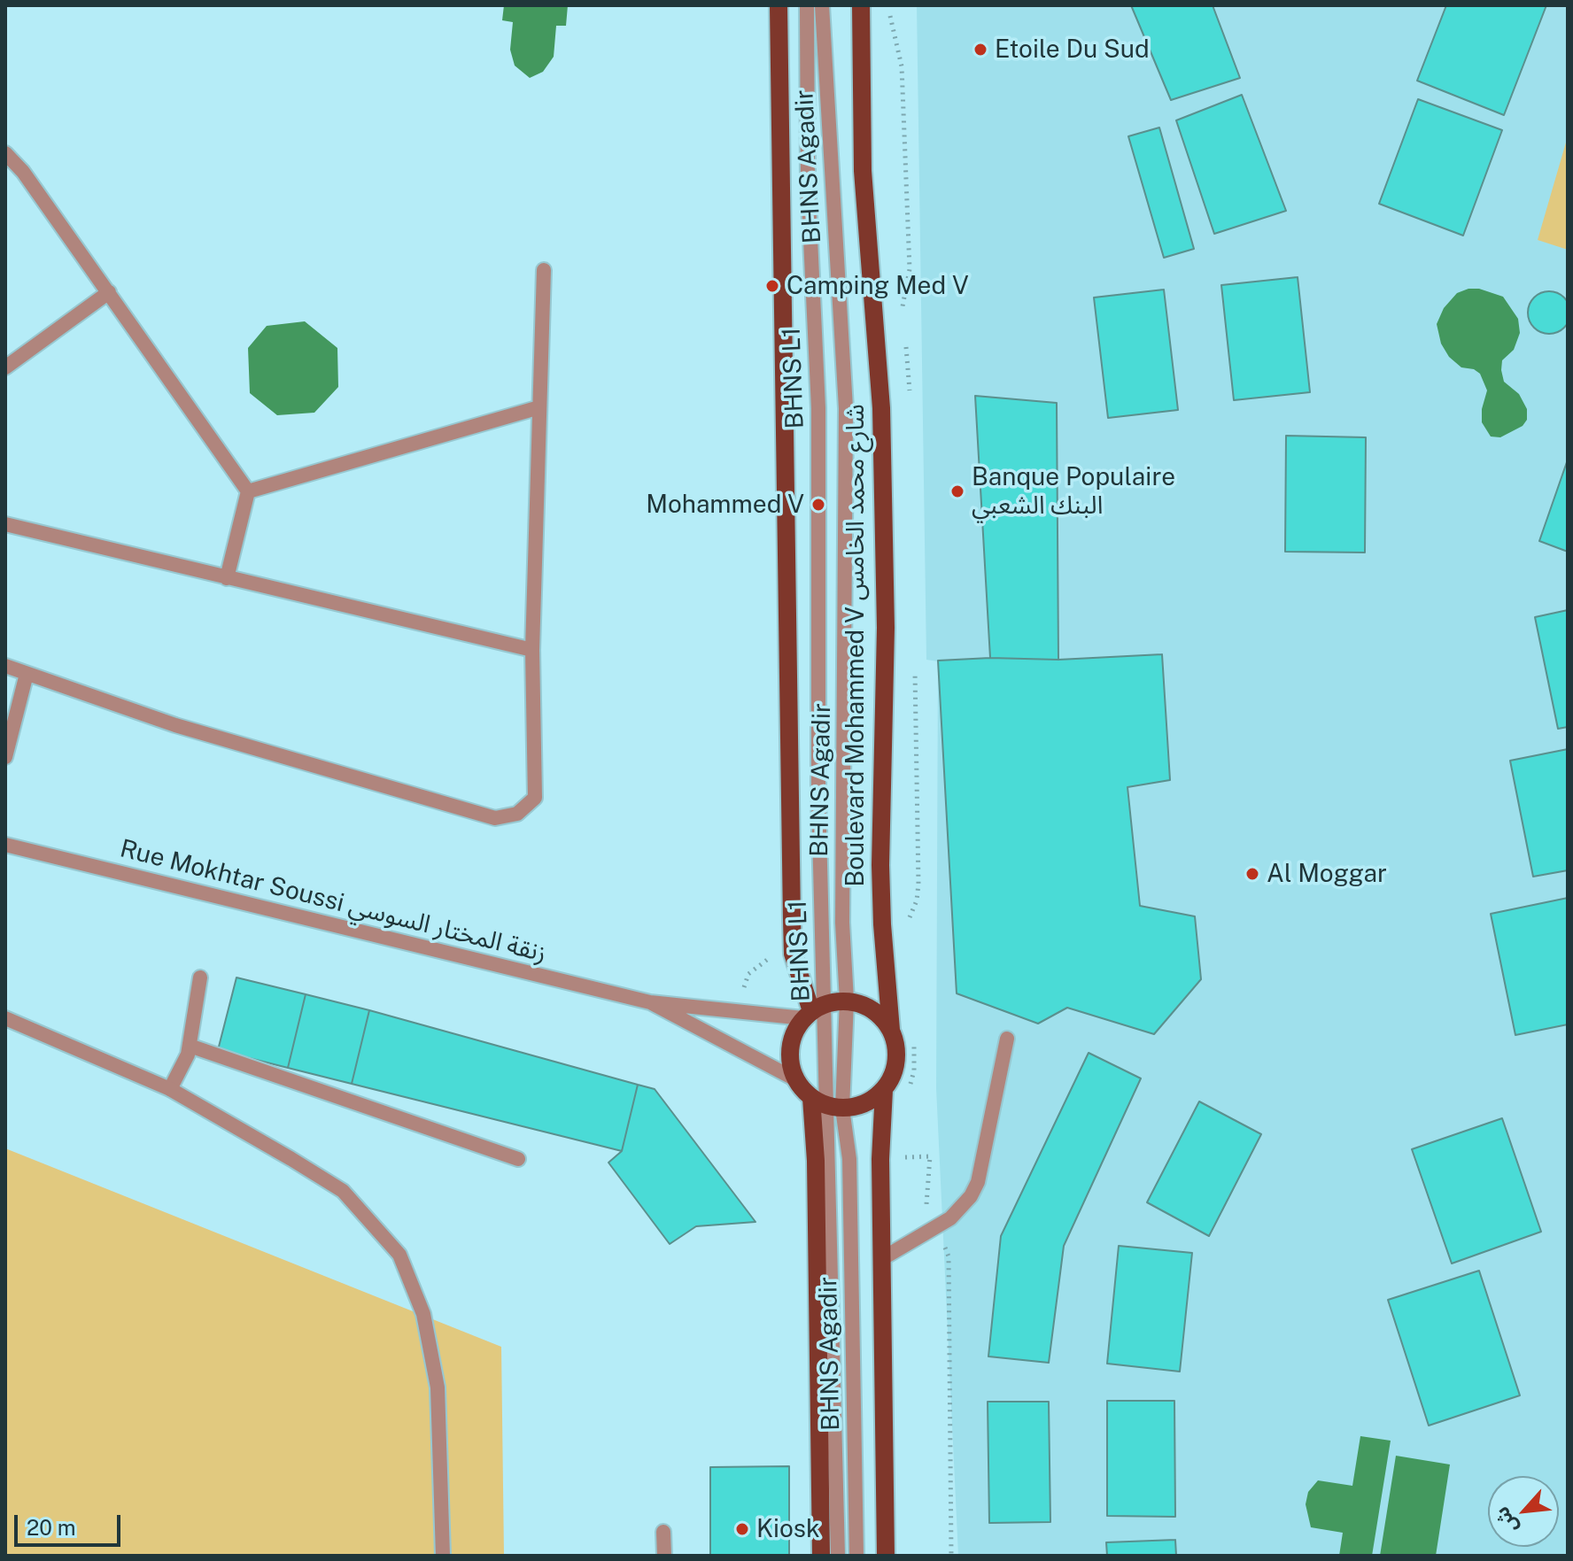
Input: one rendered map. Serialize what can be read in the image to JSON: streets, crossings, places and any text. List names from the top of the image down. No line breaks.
{"streets":{"main road":["Boulevard Mohammed V شارع محمد الخامس"],"street":["BHNS Agadir","BHNS L1","Rue Mokhtar Soussi زنقة المختار السوسي"]},"crossings":[["BHNS Agadir","BHNS L1"]],"places":["Etoile Du Sud","Camping Med V","Banque Populaire البنك الشعبي","Mohammed V","Al Moggar","Kiosk"],"scale_bar":"20 m","north":"bottom left"}
